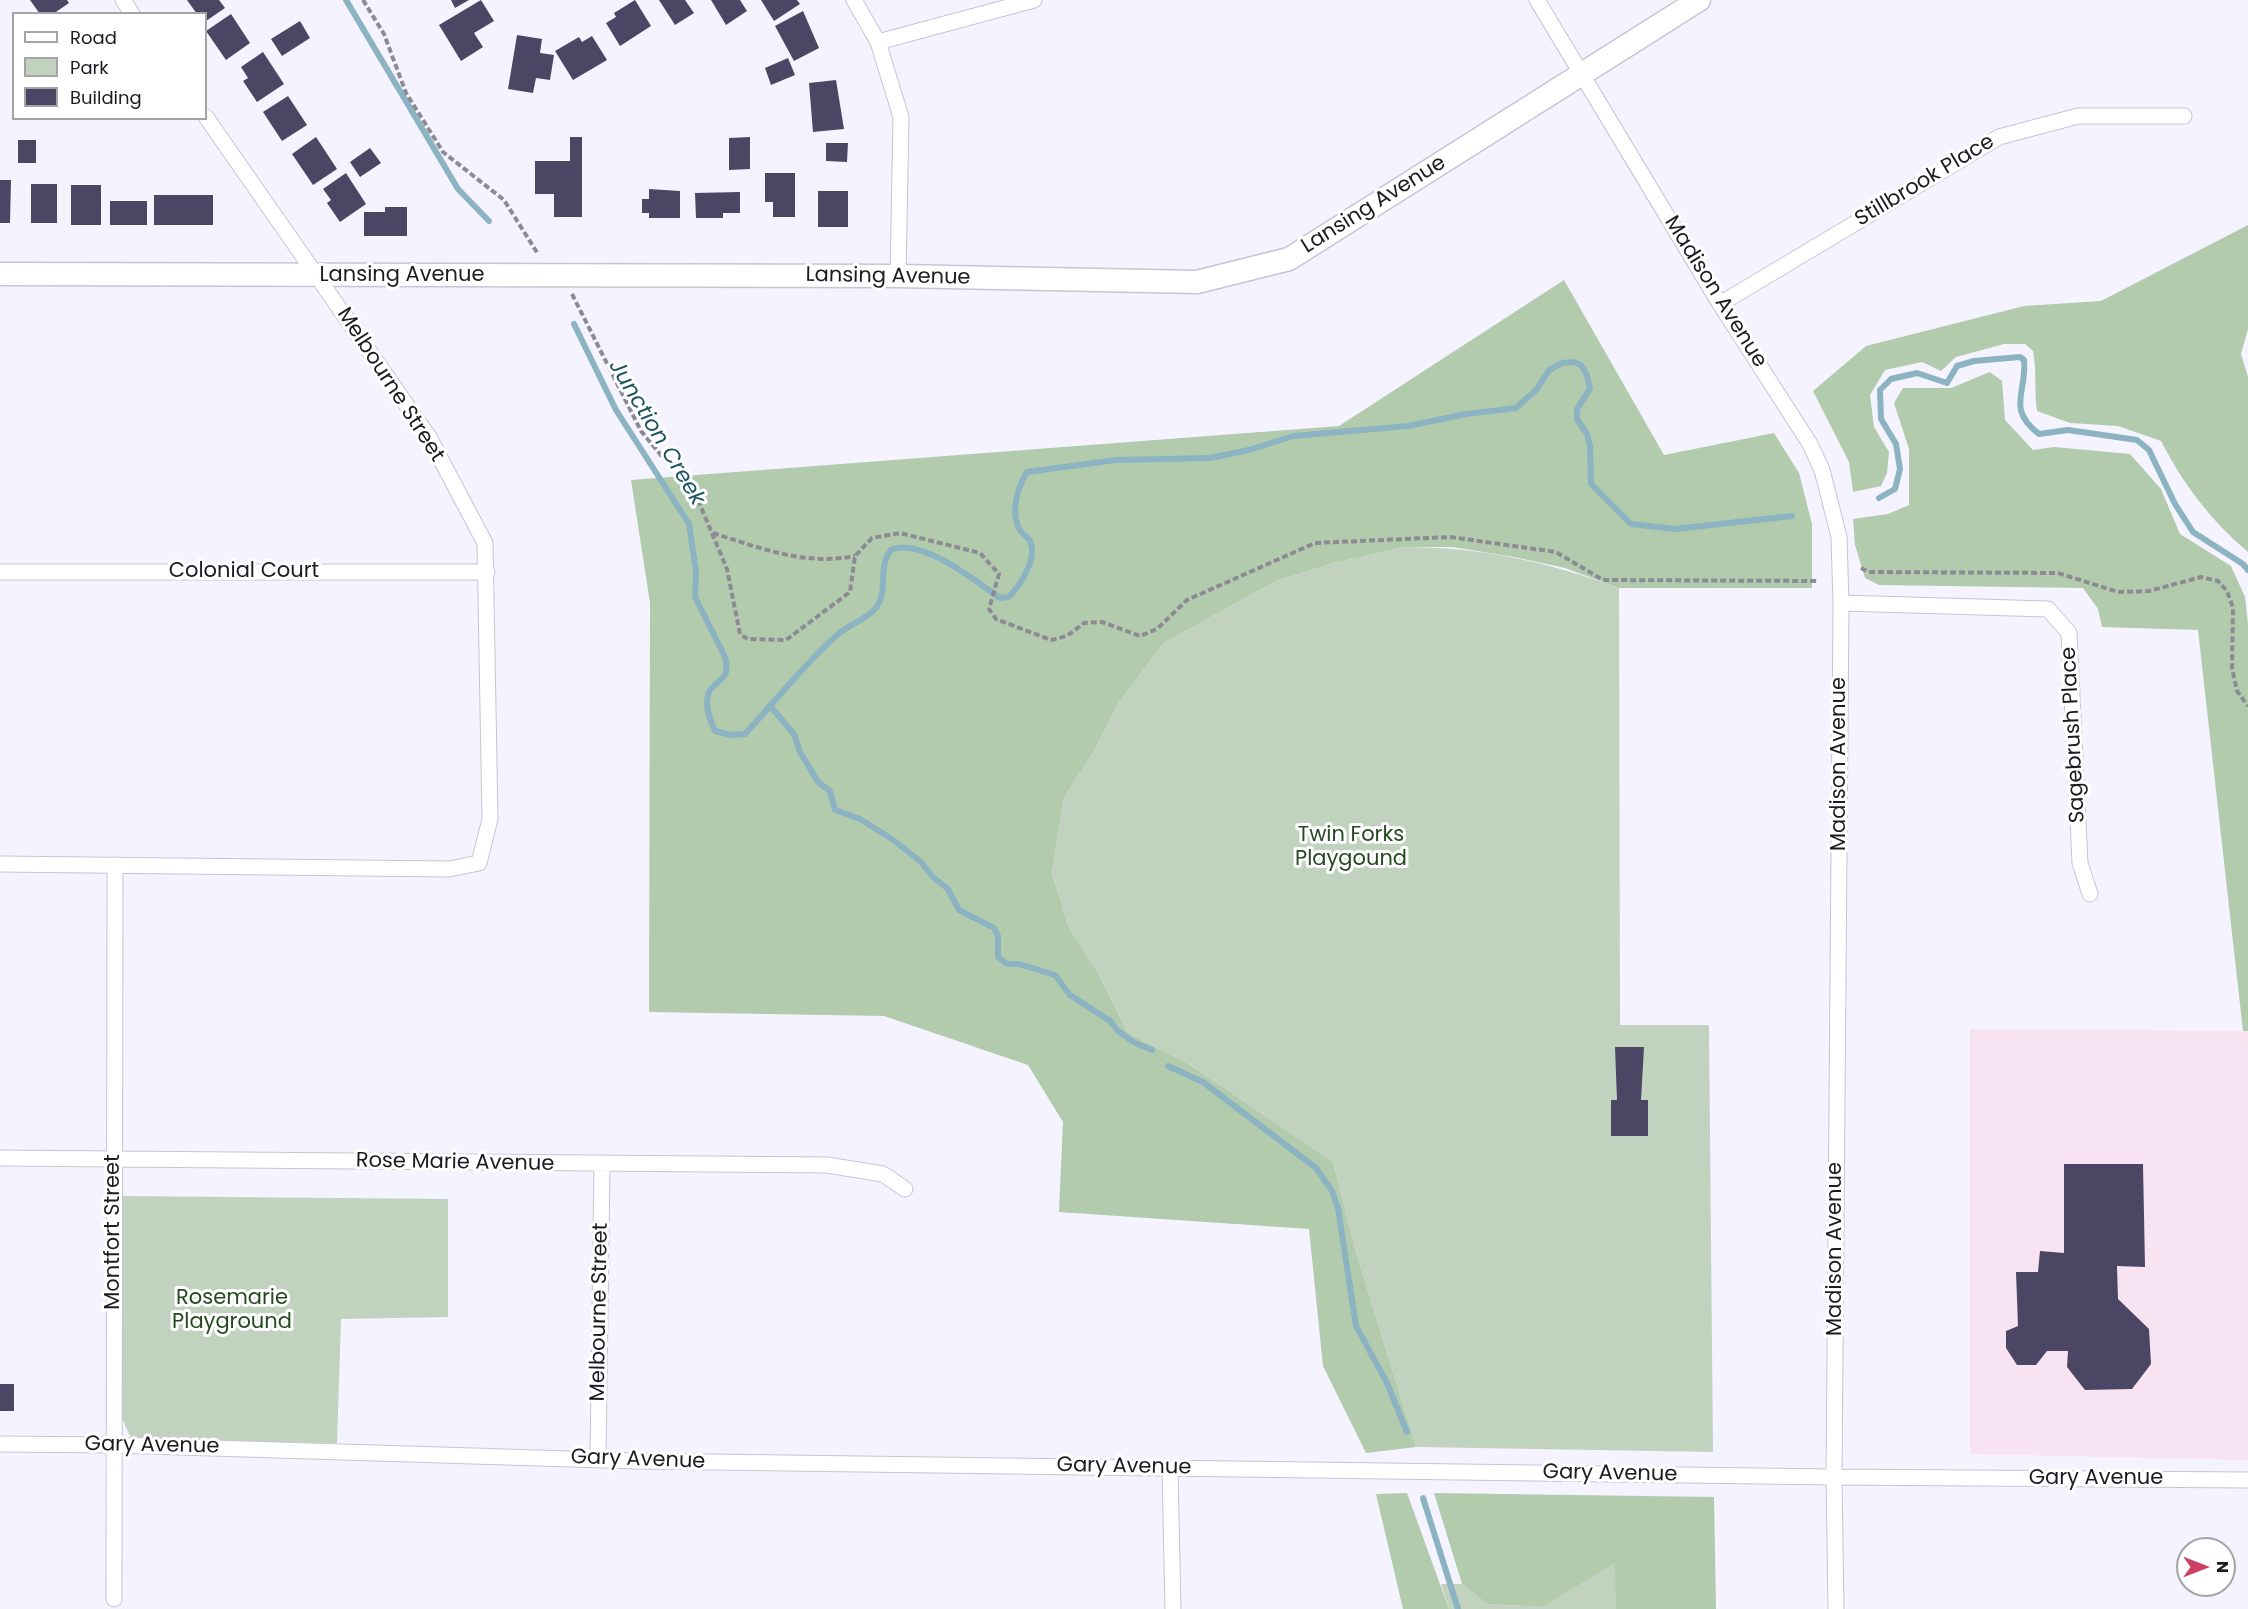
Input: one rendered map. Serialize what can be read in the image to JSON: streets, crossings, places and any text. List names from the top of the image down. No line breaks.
{"streets":{"street":["Stillbrook Place","Lansing Avenue","Madison Avenue","Melbourne Street","Colonial Court","Sagebrush Place","Rose Marie Avenue","Montfort Street","Gary Avenue"]},"crossings":[["Stillbrook Place","Madison Avenue"],["Lansing Avenue","Madison Avenue"],["Lansing Avenue","Melbourne Street"],["Madison Avenue","Sagebrush Place"],["Madison Avenue","Gary Avenue"],["Melbourne Street","Colonial Court"],["Melbourne Street","Rose Marie Avenue"],["Melbourne Street","Montfort Street"],["Melbourne Street","Gary Avenue"],["Rose Marie Avenue","Montfort Street"],["Montfort Street","Gary Avenue"]],"water":["Junction Creek"],"parks":["Twin Forks Playgound","Rosemarie Playground"],"legend":["Road","Park","Building"],"north":"right"}
